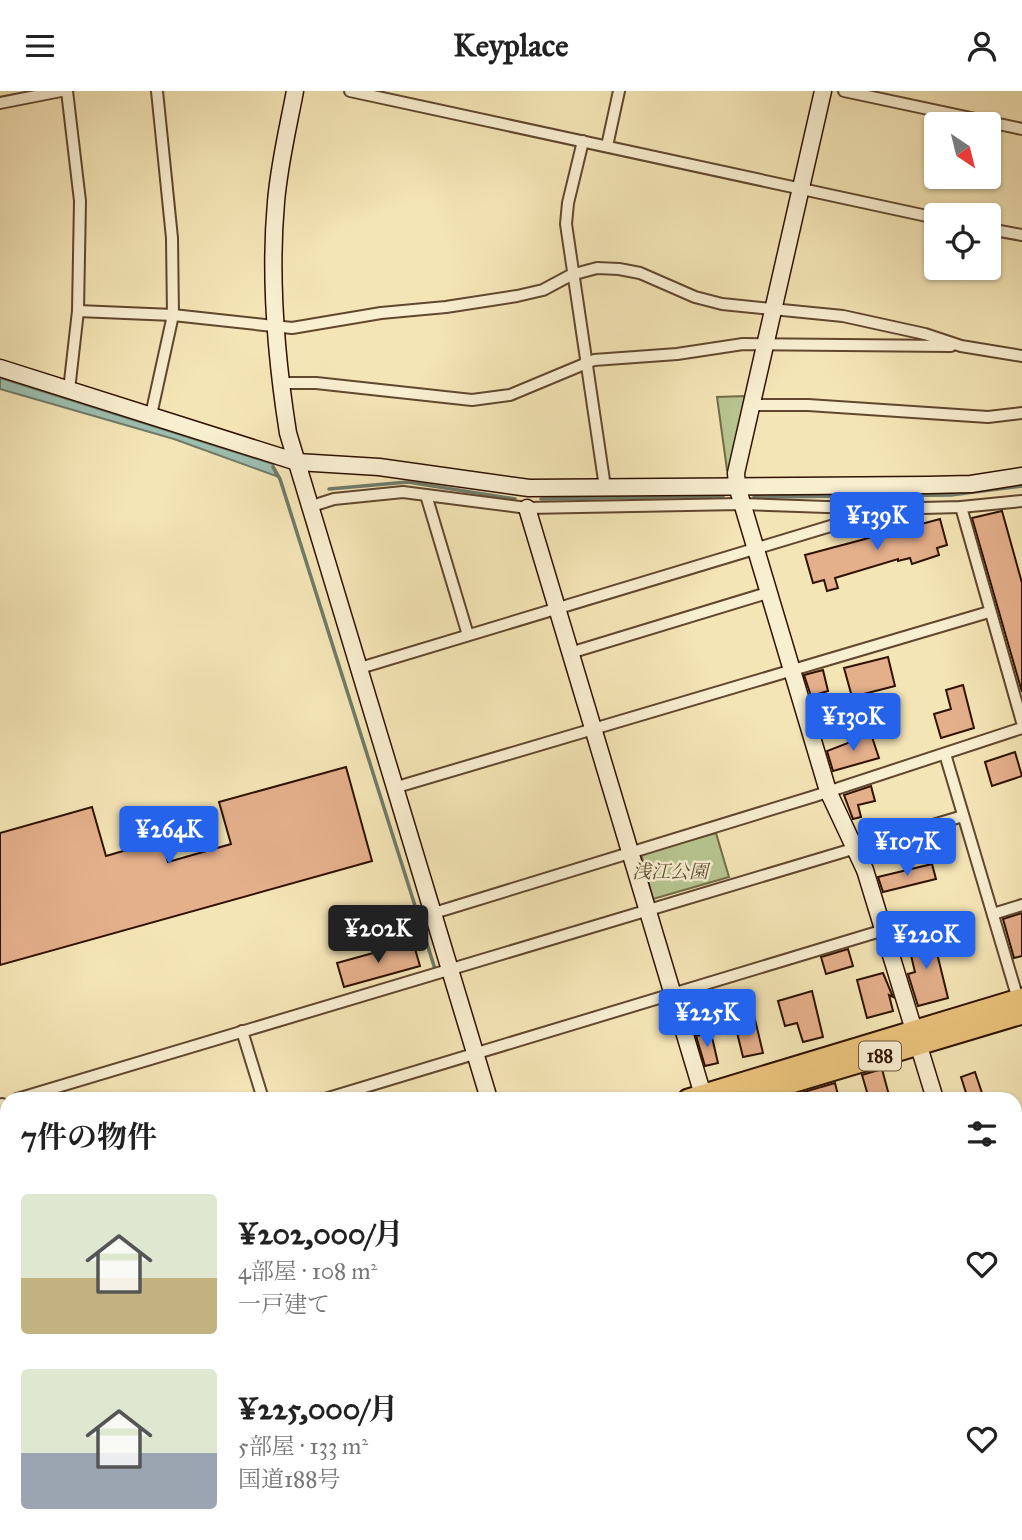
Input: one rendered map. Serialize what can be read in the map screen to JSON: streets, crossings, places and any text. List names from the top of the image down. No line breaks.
{"streets":{"highway":["188"]},"parks":["浅江公園"],"north":"bottom right","page":{"header":"Keyplace","price":["¥139K","¥130K","¥264K","¥107K","¥202K","¥220K","¥225K"],"heading":"7件の物件","list":[{"name":"¥202,000/月","note":"4部屋 · 108 m² · 一戸建て"},{"name":"¥225,000/月","note":"5部屋 · 133 m² · 国道188号"}]}}
